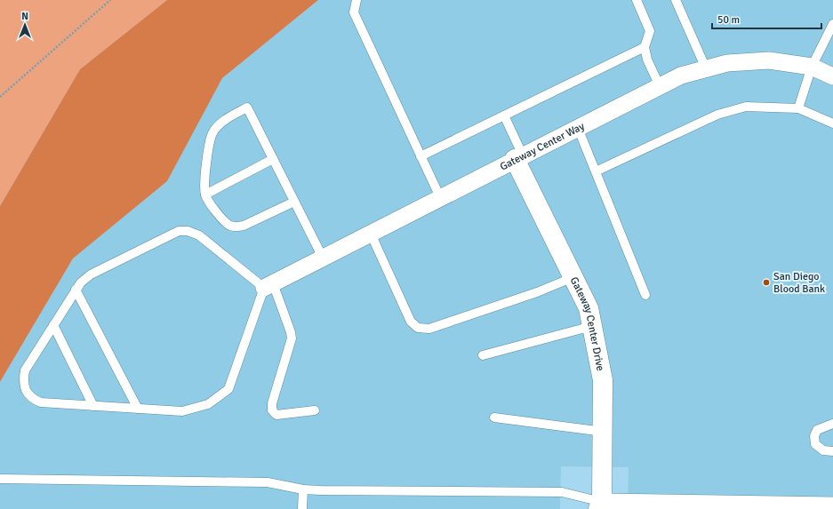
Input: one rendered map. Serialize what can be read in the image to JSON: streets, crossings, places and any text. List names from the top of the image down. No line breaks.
{"streets":{"street":["Gateway Center Way","Gateway Center Drive"]},"crossings":[["Gateway Center Way","Gateway Center Drive"]],"places":["San Diego Blood Bank"],"scale_bar":"50 m","north":"top"}
